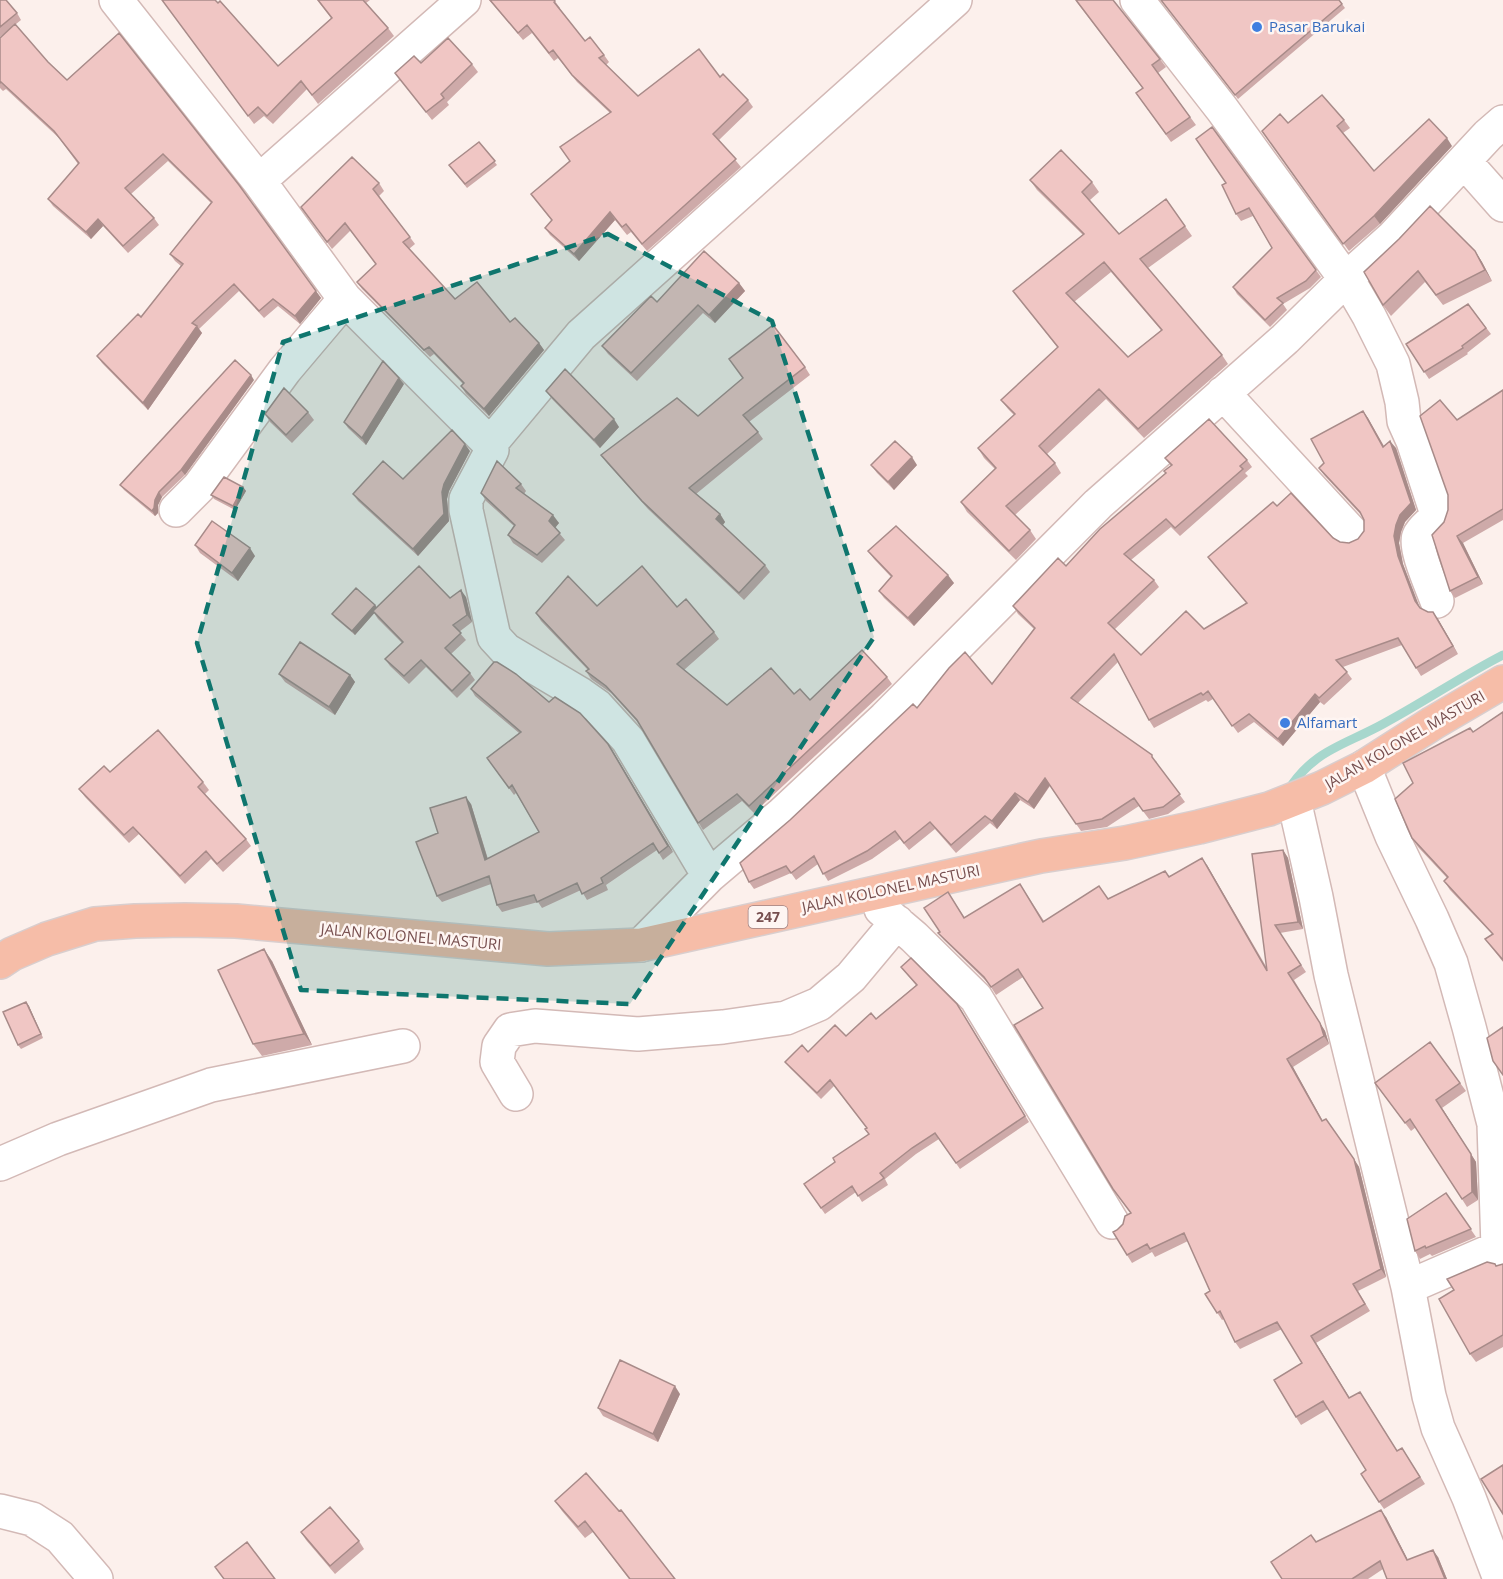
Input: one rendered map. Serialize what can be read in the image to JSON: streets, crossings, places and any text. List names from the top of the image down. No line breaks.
{"streets":{"main road":["JALAN KOLONEL MASTURI","247"]},"places":["Pasar Barukai","Alfamart"]}
